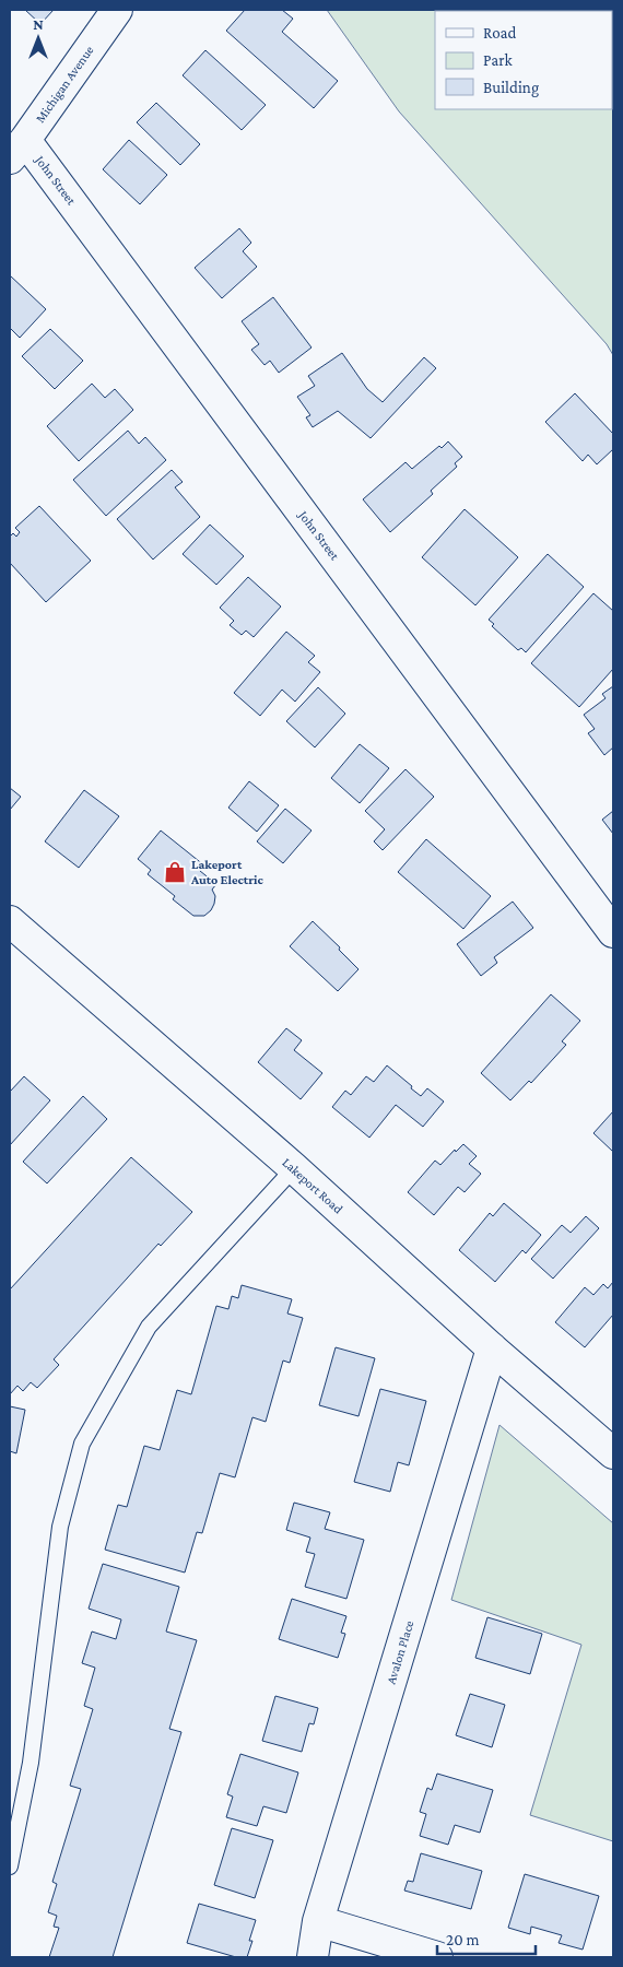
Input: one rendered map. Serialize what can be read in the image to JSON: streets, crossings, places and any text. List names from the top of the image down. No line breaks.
{"streets":{"street":["Michigan Avenue","John Street","Lakeport Road","Avalon Place"]},"crossings":[["Michigan Avenue","John Street"],["Lakeport Road","Avalon Place"]],"places":{"shop":["Lakeport Auto Electric"]},"legend":["Road","Park","Building"],"scale_bar":"20 m","north":"top"}
